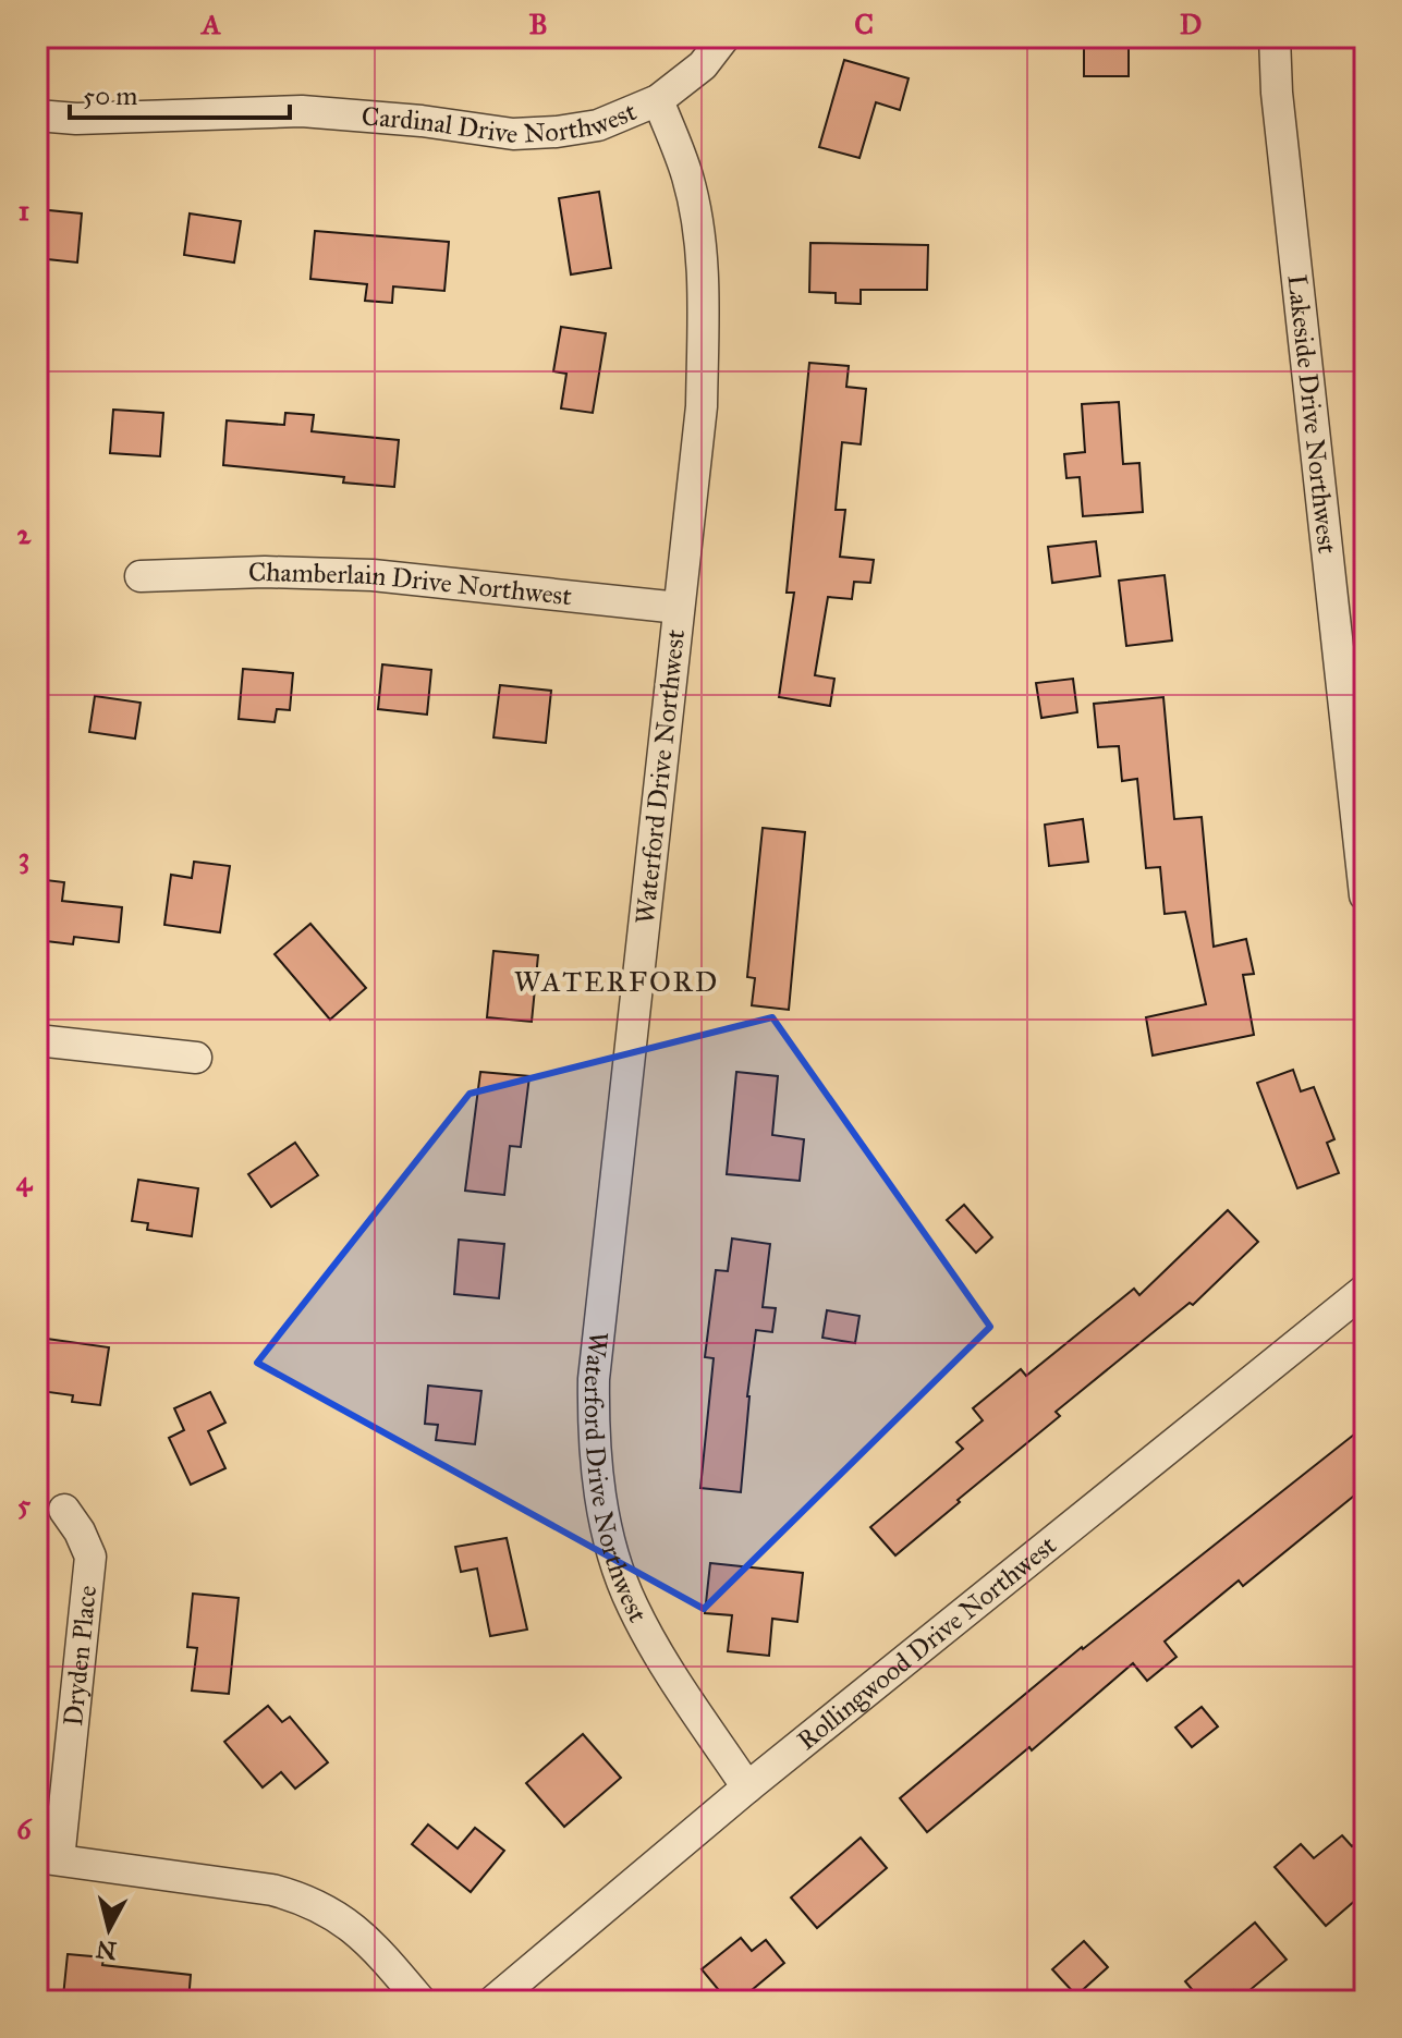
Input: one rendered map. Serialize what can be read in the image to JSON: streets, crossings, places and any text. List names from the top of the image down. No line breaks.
{"streets":{"street":["Cardinal Drive Northwest","Lakeside Drive Northwest","Chamberlain Drive Northwest","Waterford Drive Northwest","Rollingwood Drive Northwest","Dryden Place"]},"crossings":[["Cardinal Drive Northwest","Waterford Drive Northwest"],["Chamberlain Drive Northwest","Waterford Drive Northwest"],["Waterford Drive Northwest","Rollingwood Drive Northwest"]],"districts":["WATERFORD"],"scale_bar":"50 m","north":"bottom","grid":{"columns":["A","B","C","D"],"rows":["1","2","3","4","5","6"]}}
